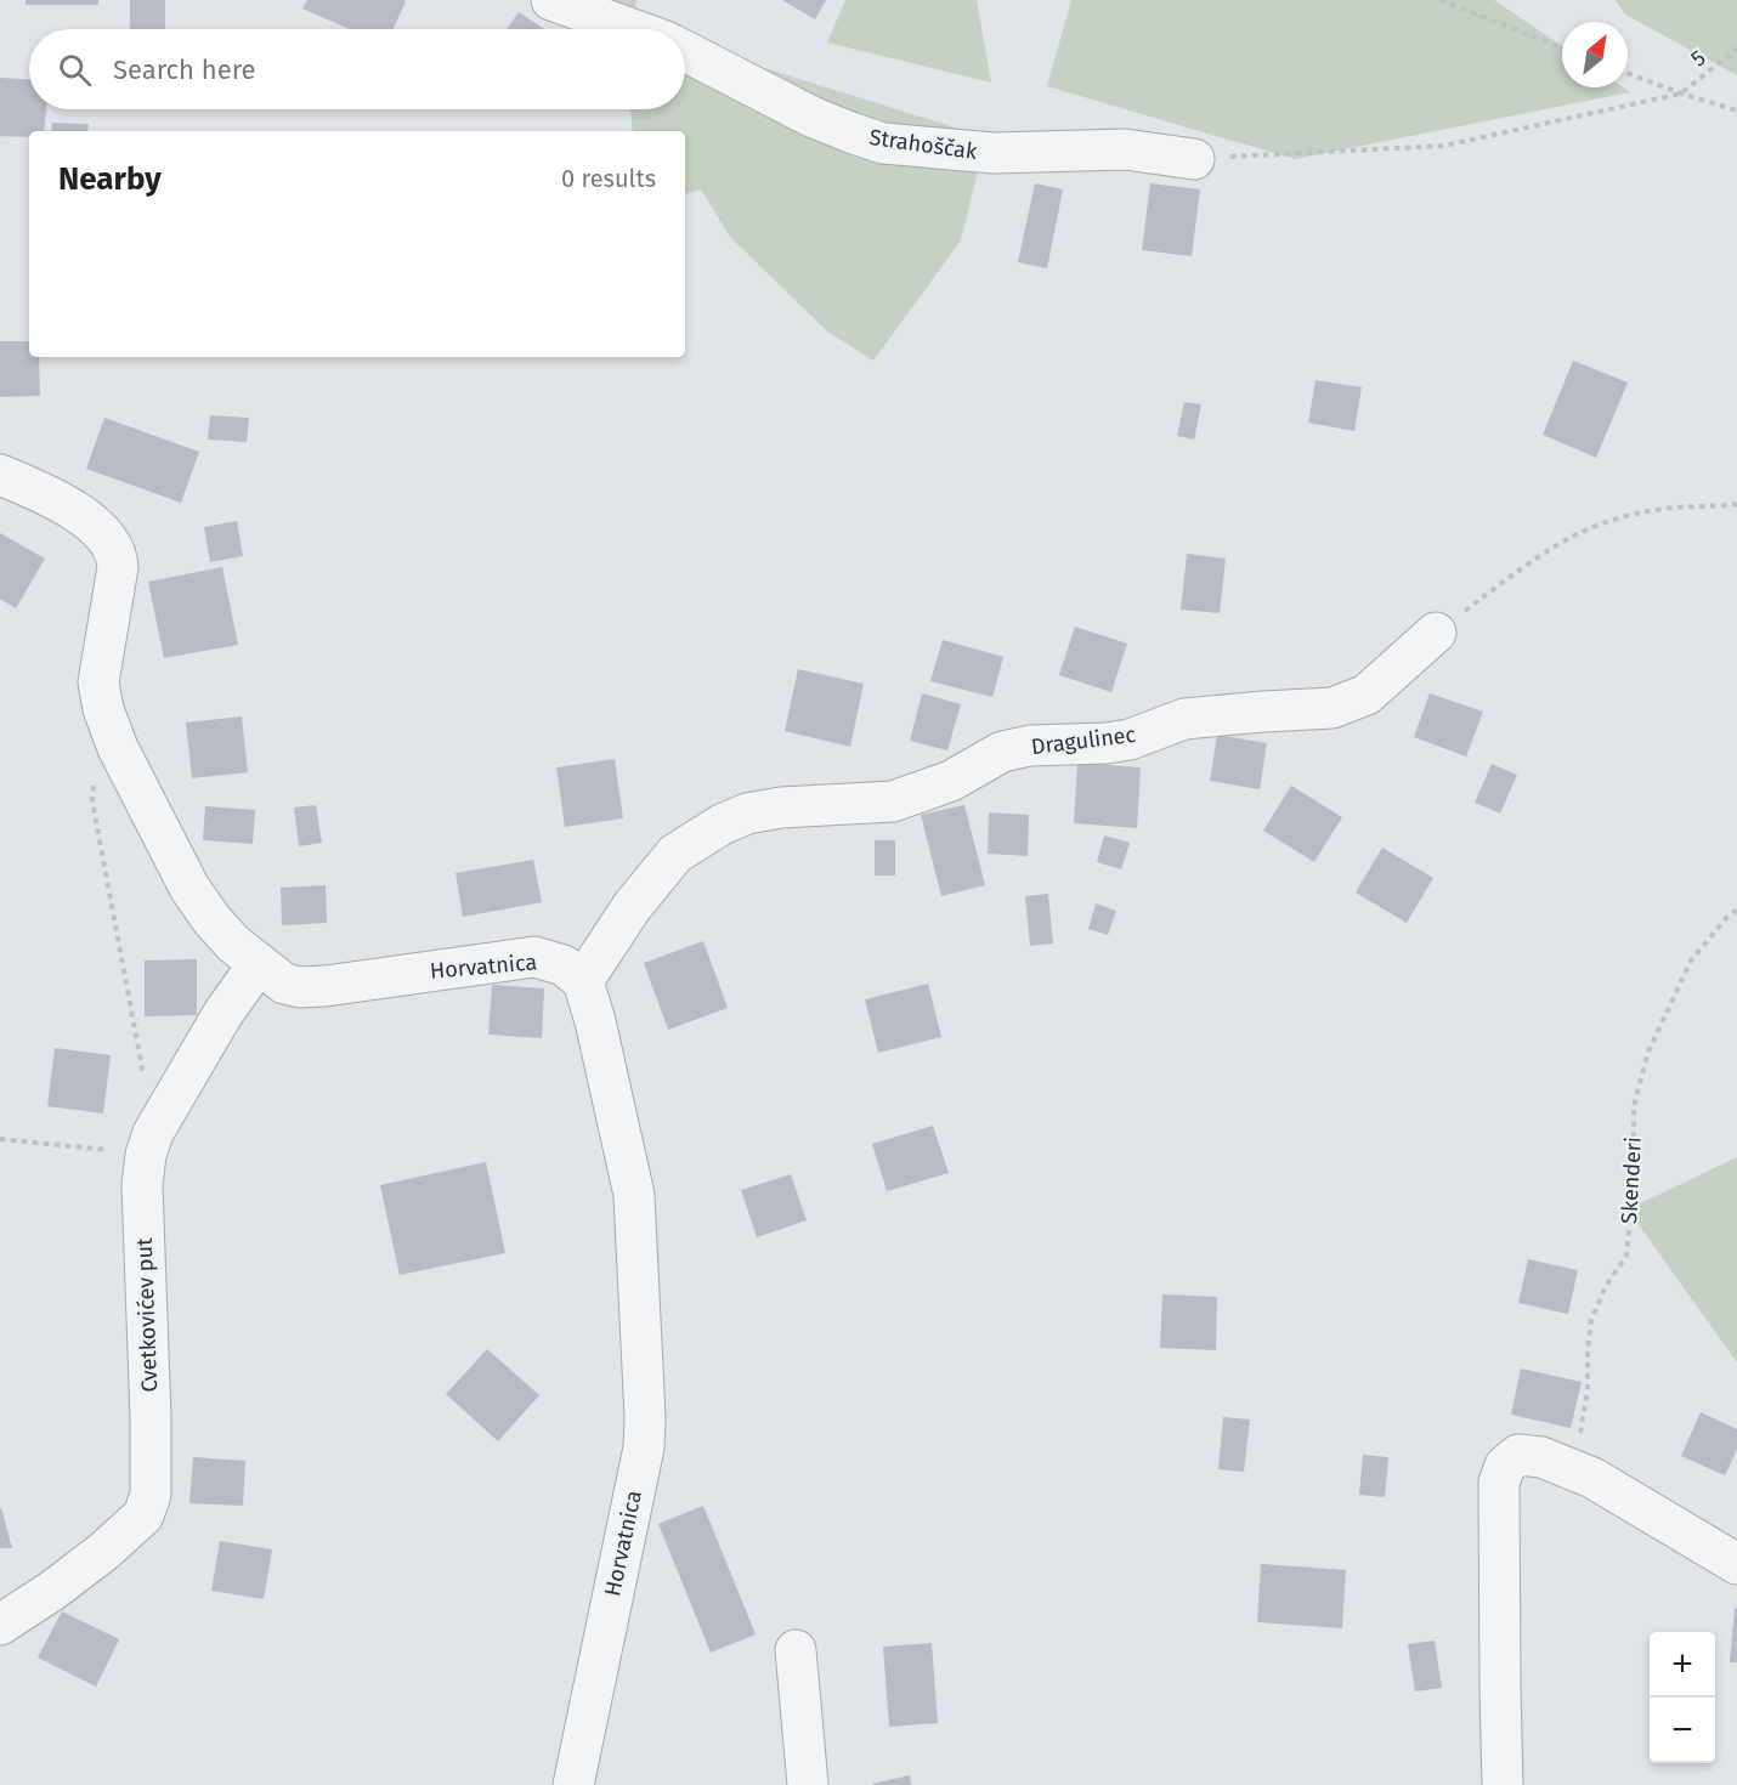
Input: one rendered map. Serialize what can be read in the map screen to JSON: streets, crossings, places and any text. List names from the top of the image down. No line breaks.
{"streets":{"street":["Strahoščak","Dragulinec","Horvatnica","Cvetkovićev put"],"path":["5","Skenderi"]},"crossings":[["Dragulinec","Horvatnica"],["Horvatnica","Cvetkovićev put"]],"north":"top right","page":{"search":"Search here","heading":["Nearby","0 results"],"map_buttons":["+","−"]}}
